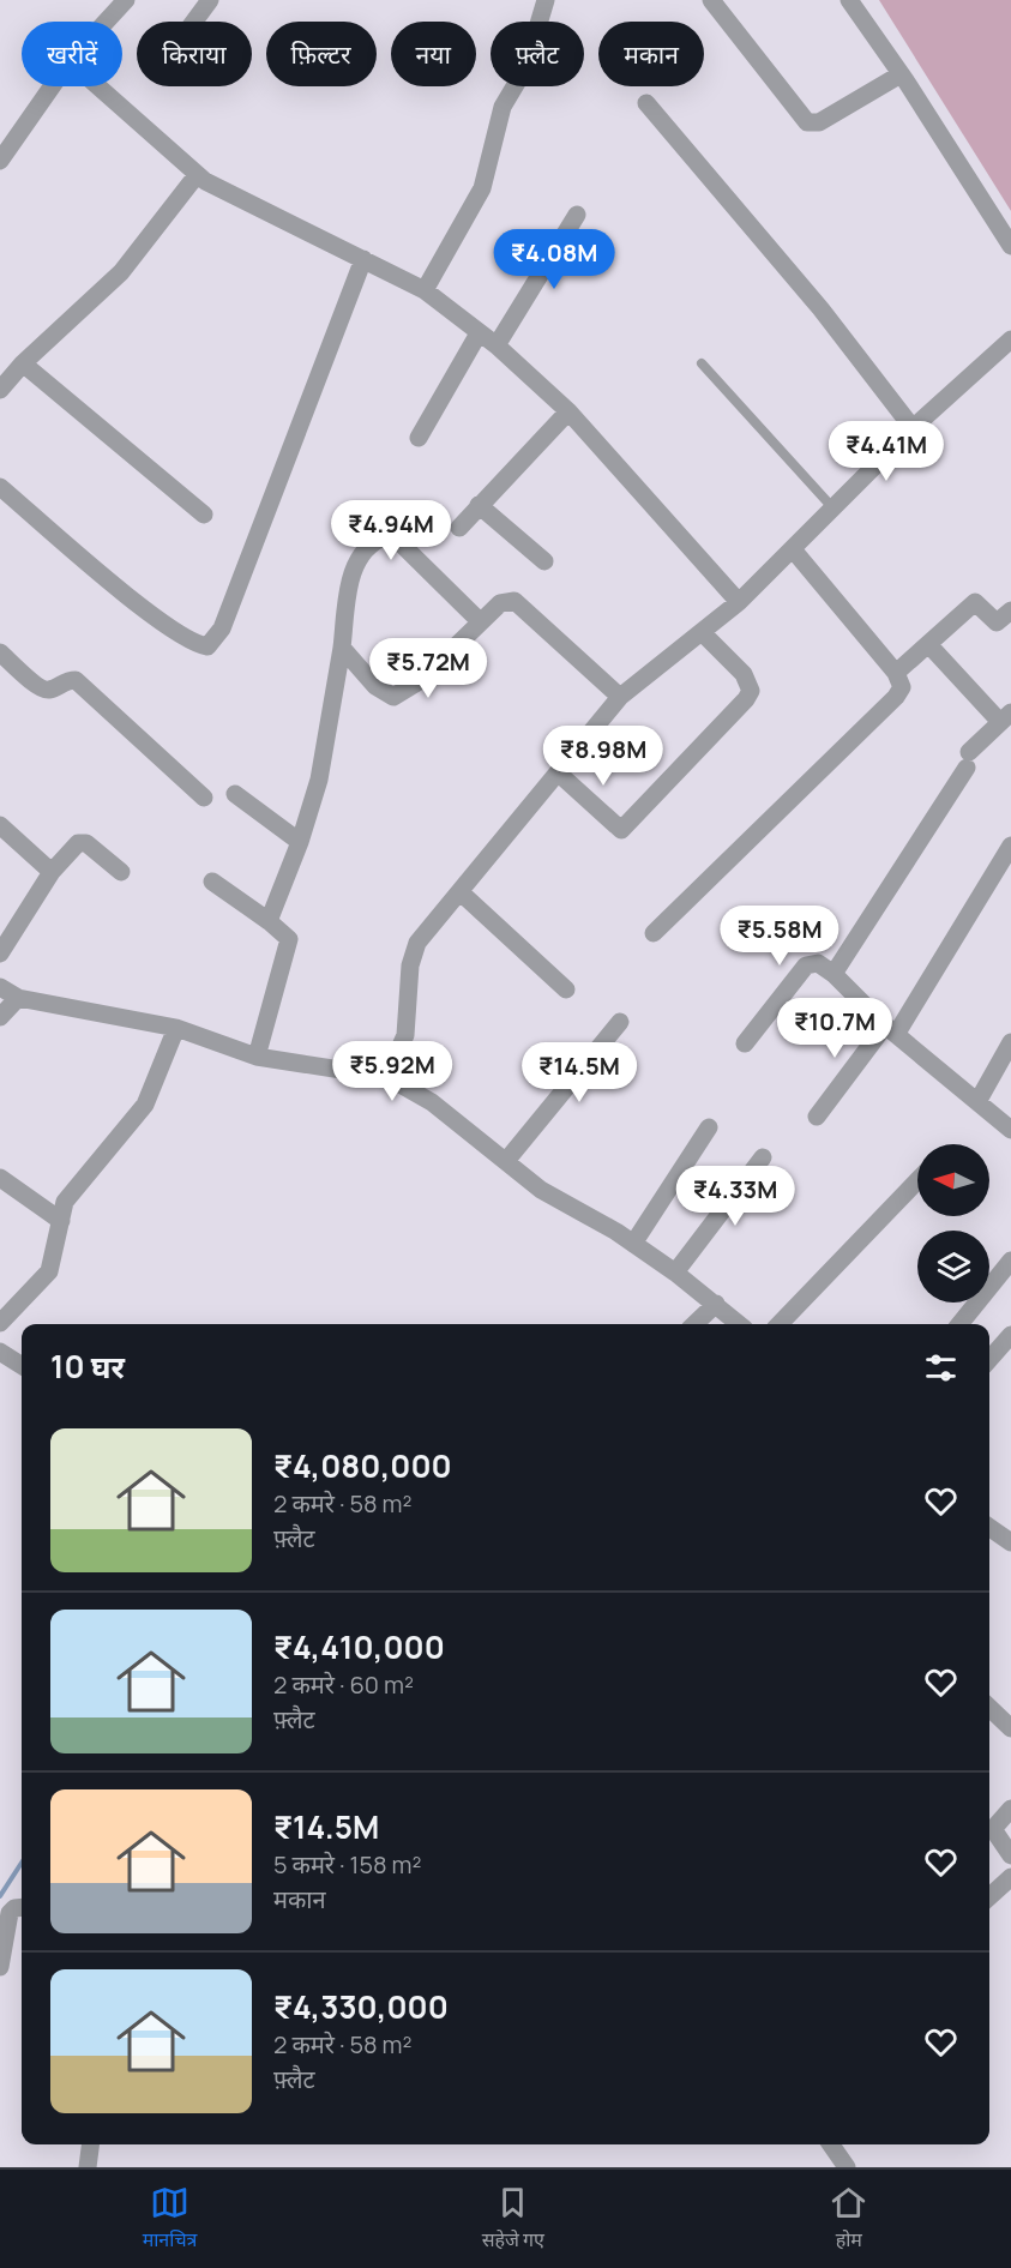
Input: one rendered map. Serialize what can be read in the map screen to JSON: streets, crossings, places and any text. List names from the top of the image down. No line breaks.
{"north":"left","page":{"chip":["खरीदें","किराया","फ़िल्टर","नया","फ़्लैट","मकान"],"price":["₹4.08M","₹4.41M","₹4.94M","₹5.72M","₹8.98M","₹5.58M","₹10.7M","₹5.92M","₹14.5M","₹4.33M"],"heading":"10 घर","list":[{"name":"₹4,080,000","note":"2 कमरे · 58 m² · फ़्लैट"},{"name":"₹4,410,000","note":"2 कमरे · 60 m² · फ़्लैट"},{"name":"₹14.5M","note":"5 कमरे · 158 m² · मकान"},{"name":"₹4,330,000","note":"2 कमरे · 58 m² · फ़्लैट"}],"tabs":["मानचित्र","सहेजे गए","होम"]}}
